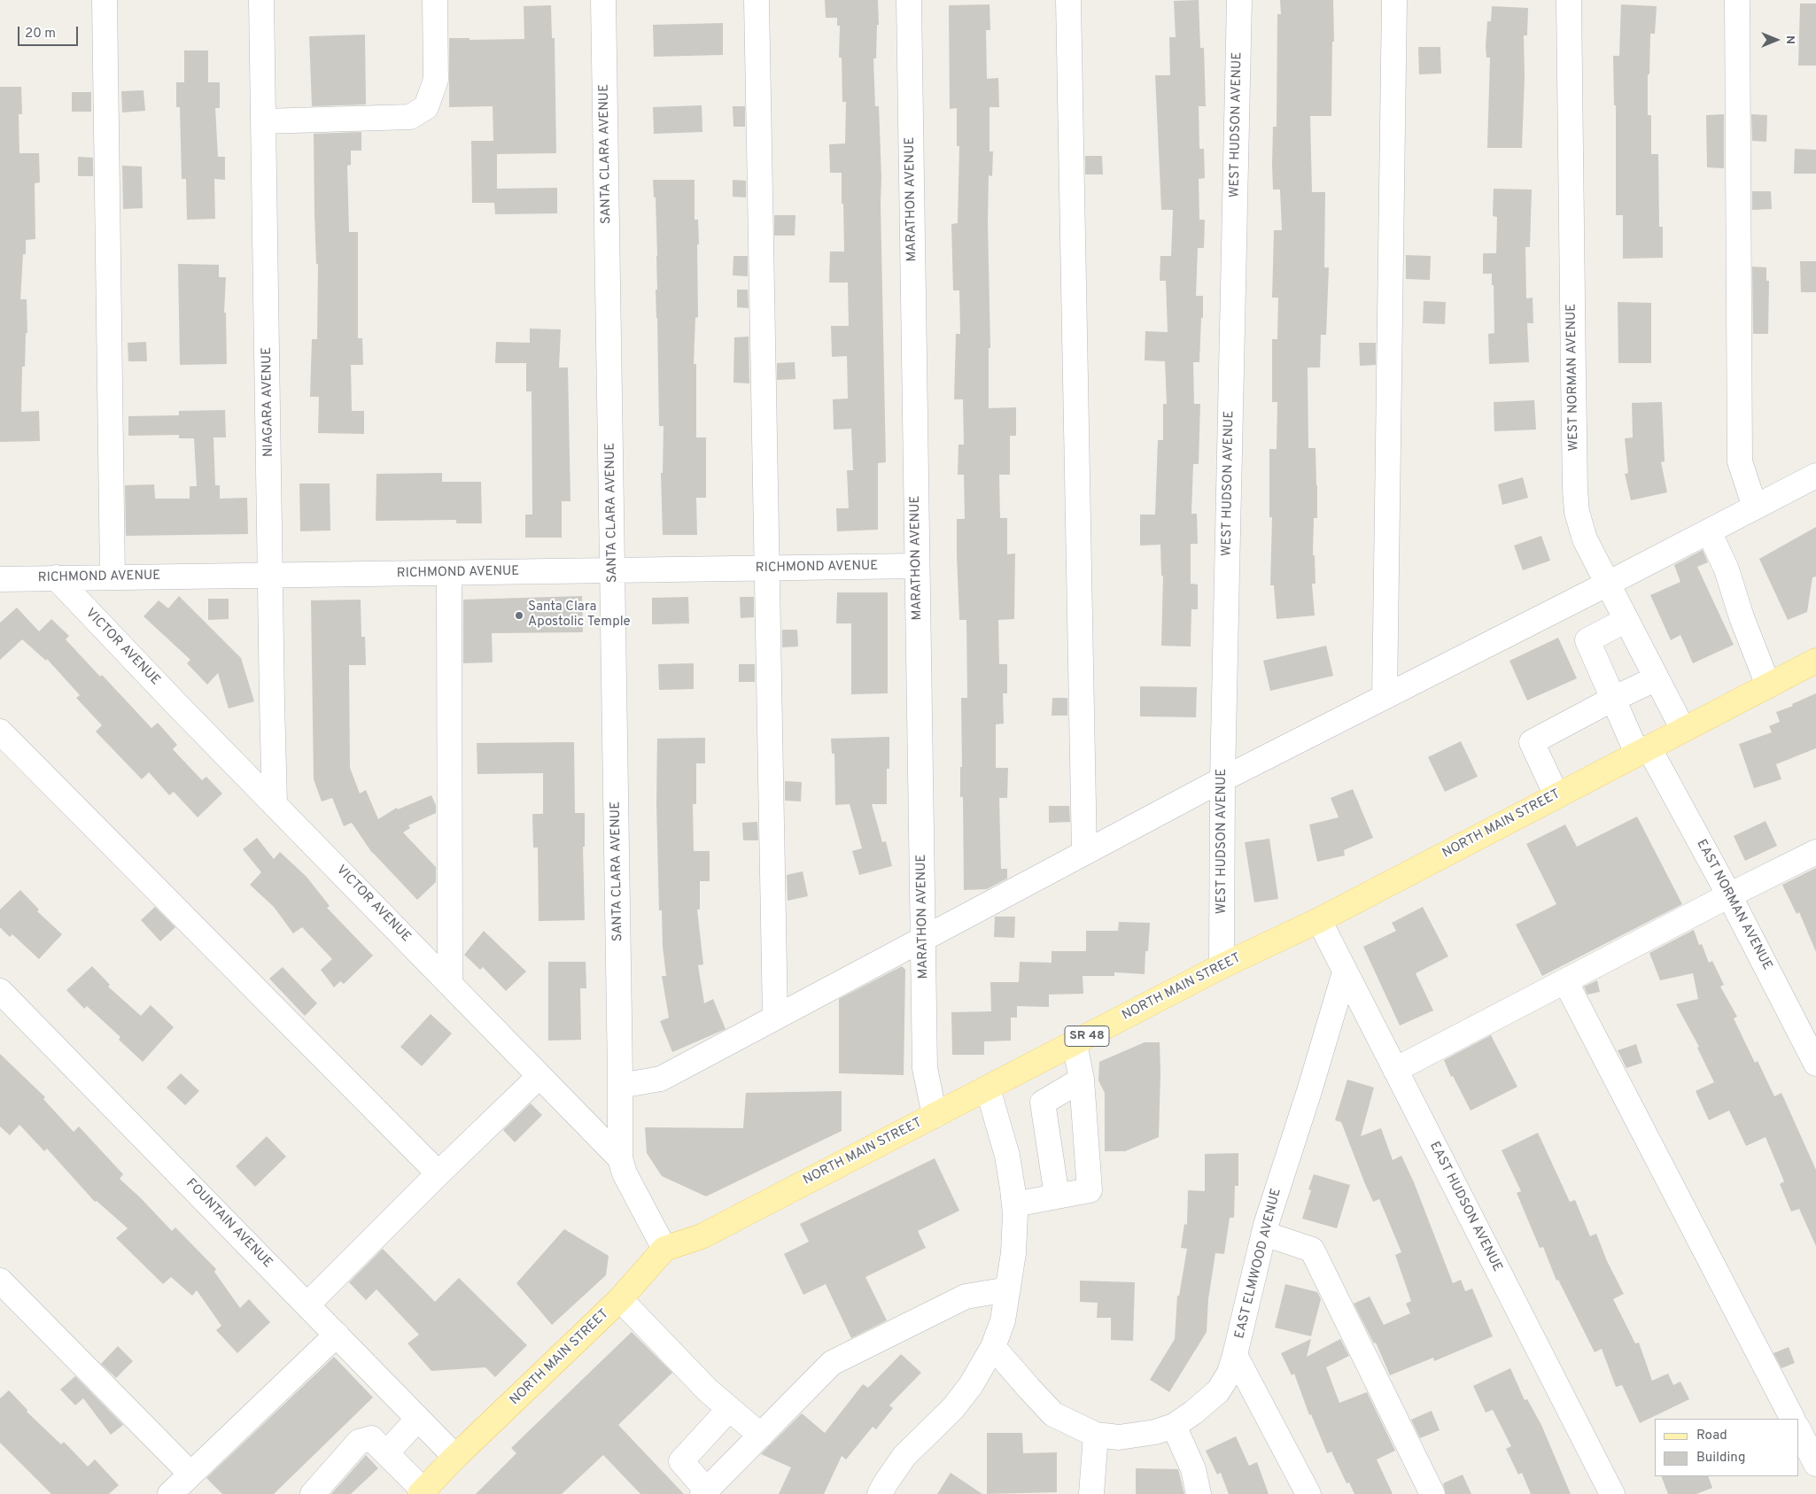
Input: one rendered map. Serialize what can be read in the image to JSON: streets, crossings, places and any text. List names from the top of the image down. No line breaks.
{"streets":{"main road":["NORTH MAIN STREET","SR 48"],"street":["WEST HUDSON AVENUE","SANTA CLARA AVENUE","MARATHON AVENUE","WEST NORMAN AVENUE","NIAGARA AVENUE","RICHMOND AVENUE","VICTOR AVENUE","EAST NORMAN AVENUE","EAST HUDSON AVENUE","FOUNTAIN AVENUE","EAST ELMWOOD AVENUE"]},"crossings":[["WEST HUDSON AVENUE","NORTH MAIN STREET"],["SANTA CLARA AVENUE","RICHMOND AVENUE"],["SANTA CLARA AVENUE","VICTOR AVENUE"],["MARATHON AVENUE","RICHMOND AVENUE"],["MARATHON AVENUE","NORTH MAIN STREET"],["WEST NORMAN AVENUE","NORTH MAIN STREET"],["WEST NORMAN AVENUE","EAST NORMAN AVENUE"],["NIAGARA AVENUE","RICHMOND AVENUE"],["NIAGARA AVENUE","VICTOR AVENUE"],["RICHMOND AVENUE","VICTOR AVENUE"],["VICTOR AVENUE","NORTH MAIN STREET"],["NORTH MAIN STREET","EAST NORMAN AVENUE"],["NORTH MAIN STREET","EAST HUDSON AVENUE"],["NORTH MAIN STREET","FOUNTAIN AVENUE"],["EAST HUDSON AVENUE","EAST ELMWOOD AVENUE"]],"places":["Santa Clara Apostolic Temple"],"legend":["Road","Building"],"scale_bar":"20 m","north":"right"}
